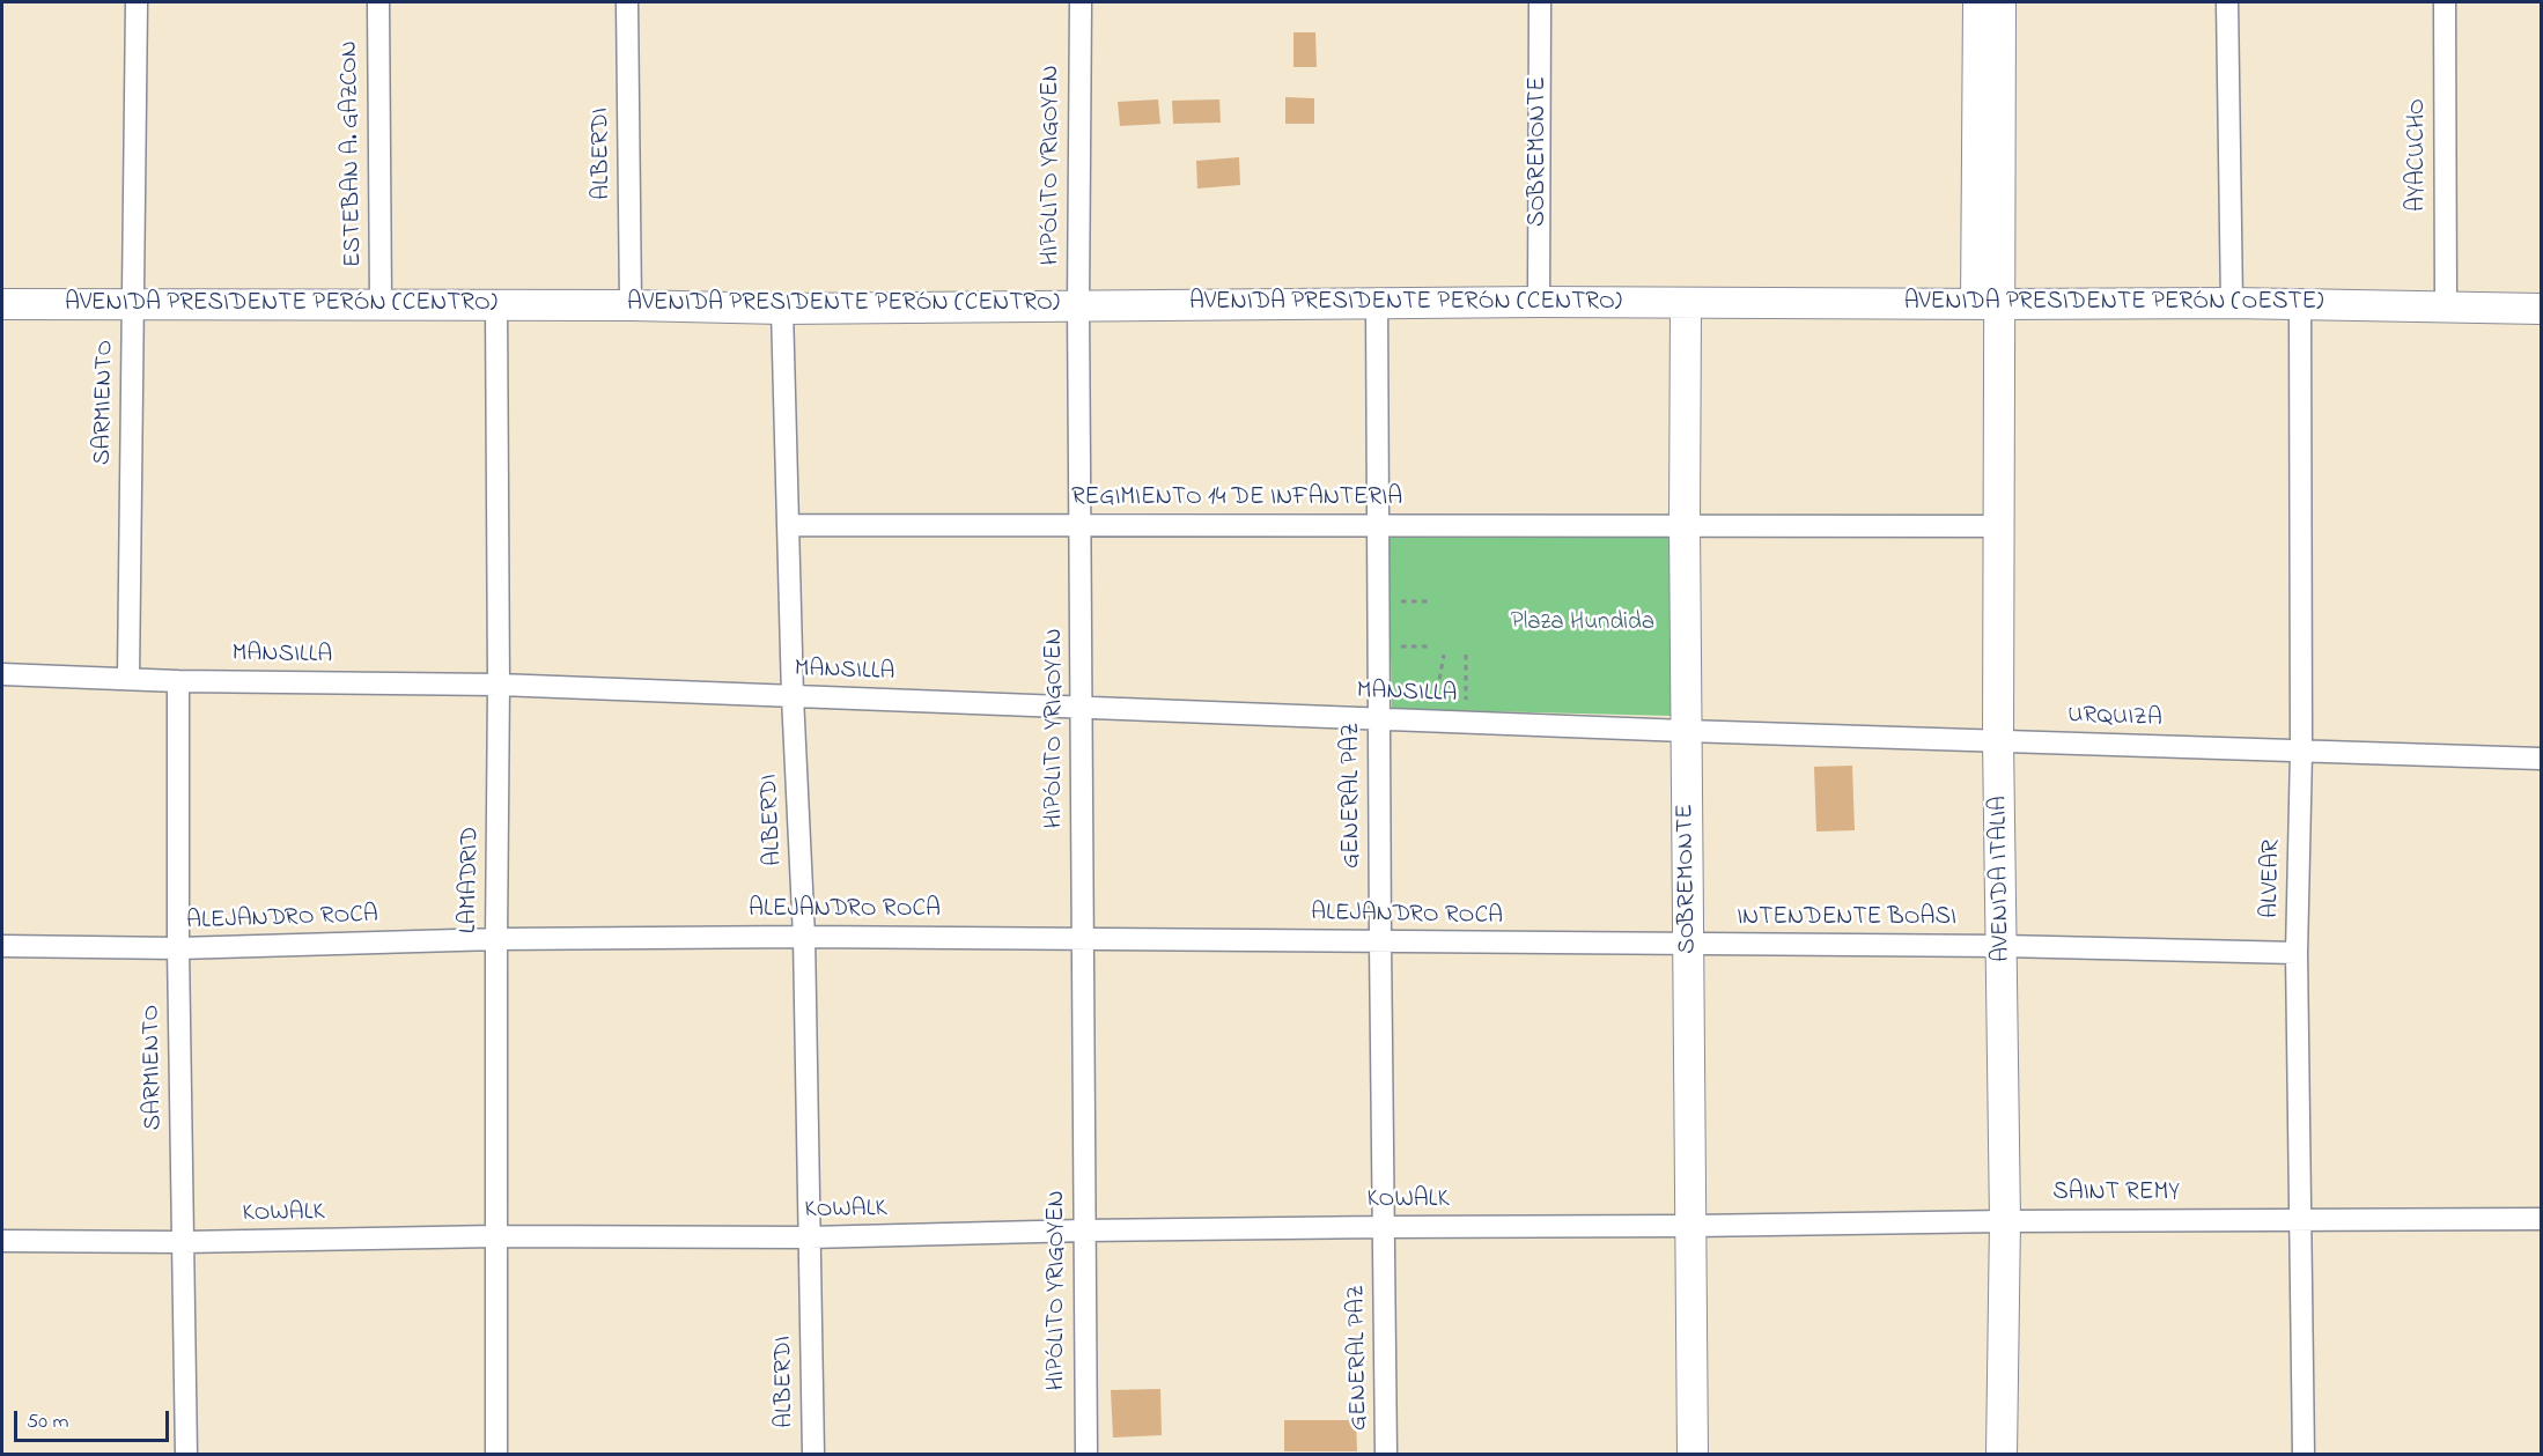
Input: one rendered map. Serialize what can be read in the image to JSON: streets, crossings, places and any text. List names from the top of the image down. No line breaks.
{"streets":{"main road":["SOBREMONTE","AVENIDA PRESIDENTE PERÓN (CENTRO)","AVENIDA PRESIDENTE PERÓN (OESTE)","AVENIDA ITALIA"],"street":["ESTEBAN A. GAZCON","ALBERDI","AYACUCHO","HIPÓLITO YRIGOYEN","SARMIENTO","REGIMIENTO 14 DE INFANTERIA","MANSILLA","URQUIZA","GENERAL PAZ","ALVEAR","LAMADRID","ALEJANDRO ROCA","INTENDENTE BOASI","SAINT REMY","KOWALK"]},"crossings":[["SOBREMONTE","AVENIDA PRESIDENTE PERÓN (CENTRO)"],["SOBREMONTE","AVENIDA PRESIDENTE PERÓN (OESTE)"],["SOBREMONTE","REGIMIENTO 14 DE INFANTERIA"],["SOBREMONTE","MANSILLA"],["SOBREMONTE","URQUIZA"],["SOBREMONTE","ALEJANDRO ROCA"],["SOBREMONTE","INTENDENTE BOASI"],["SOBREMONTE","SAINT REMY"],["SOBREMONTE","KOWALK"],["ESTEBAN A. GAZCON","AVENIDA PRESIDENTE PERÓN (CENTRO)"],["ALBERDI","AVENIDA PRESIDENTE PERÓN (CENTRO)"],["ALBERDI","REGIMIENTO 14 DE INFANTERIA"],["ALBERDI","MANSILLA"],["ALBERDI","ALEJANDRO ROCA"],["ALBERDI","KOWALK"],["AYACUCHO","AVENIDA PRESIDENTE PERÓN (OESTE)"],["HIPÓLITO YRIGOYEN","AVENIDA PRESIDENTE PERÓN (CENTRO)"],["HIPÓLITO YRIGOYEN","REGIMIENTO 14 DE INFANTERIA"],["HIPÓLITO YRIGOYEN","MANSILLA"],["HIPÓLITO YRIGOYEN","ALEJANDRO ROCA"],["HIPÓLITO YRIGOYEN","KOWALK"],["AVENIDA PRESIDENTE PERÓN (CENTRO)","AVENIDA PRESIDENTE PERÓN (OESTE)"],["AVENIDA PRESIDENTE PERÓN (CENTRO)","SARMIENTO"],["AVENIDA PRESIDENTE PERÓN (CENTRO)","GENERAL PAZ"],["AVENIDA PRESIDENTE PERÓN (CENTRO)","LAMADRID"],["AVENIDA PRESIDENTE PERÓN (OESTE)","AVENIDA ITALIA"],["AVENIDA PRESIDENTE PERÓN (OESTE)","ALVEAR"],["SARMIENTO","MANSILLA"],["SARMIENTO","ALEJANDRO ROCA"],["SARMIENTO","KOWALK"],["REGIMIENTO 14 DE INFANTERIA","GENERAL PAZ"],["REGIMIENTO 14 DE INFANTERIA","AVENIDA ITALIA"],["MANSILLA","URQUIZA"],["MANSILLA","GENERAL PAZ"],["MANSILLA","LAMADRID"],["URQUIZA","AVENIDA ITALIA"],["URQUIZA","ALVEAR"],["GENERAL PAZ","ALEJANDRO ROCA"],["GENERAL PAZ","KOWALK"],["AVENIDA ITALIA","INTENDENTE BOASI"],["AVENIDA ITALIA","SAINT REMY"],["ALVEAR","INTENDENTE BOASI"],["ALVEAR","SAINT REMY"],["LAMADRID","ALEJANDRO ROCA"],["LAMADRID","KOWALK"],["ALEJANDRO ROCA","INTENDENTE BOASI"],["SAINT REMY","KOWALK"]],"parks":["Plaza Hundida"],"scale_bar":"50 m"}
